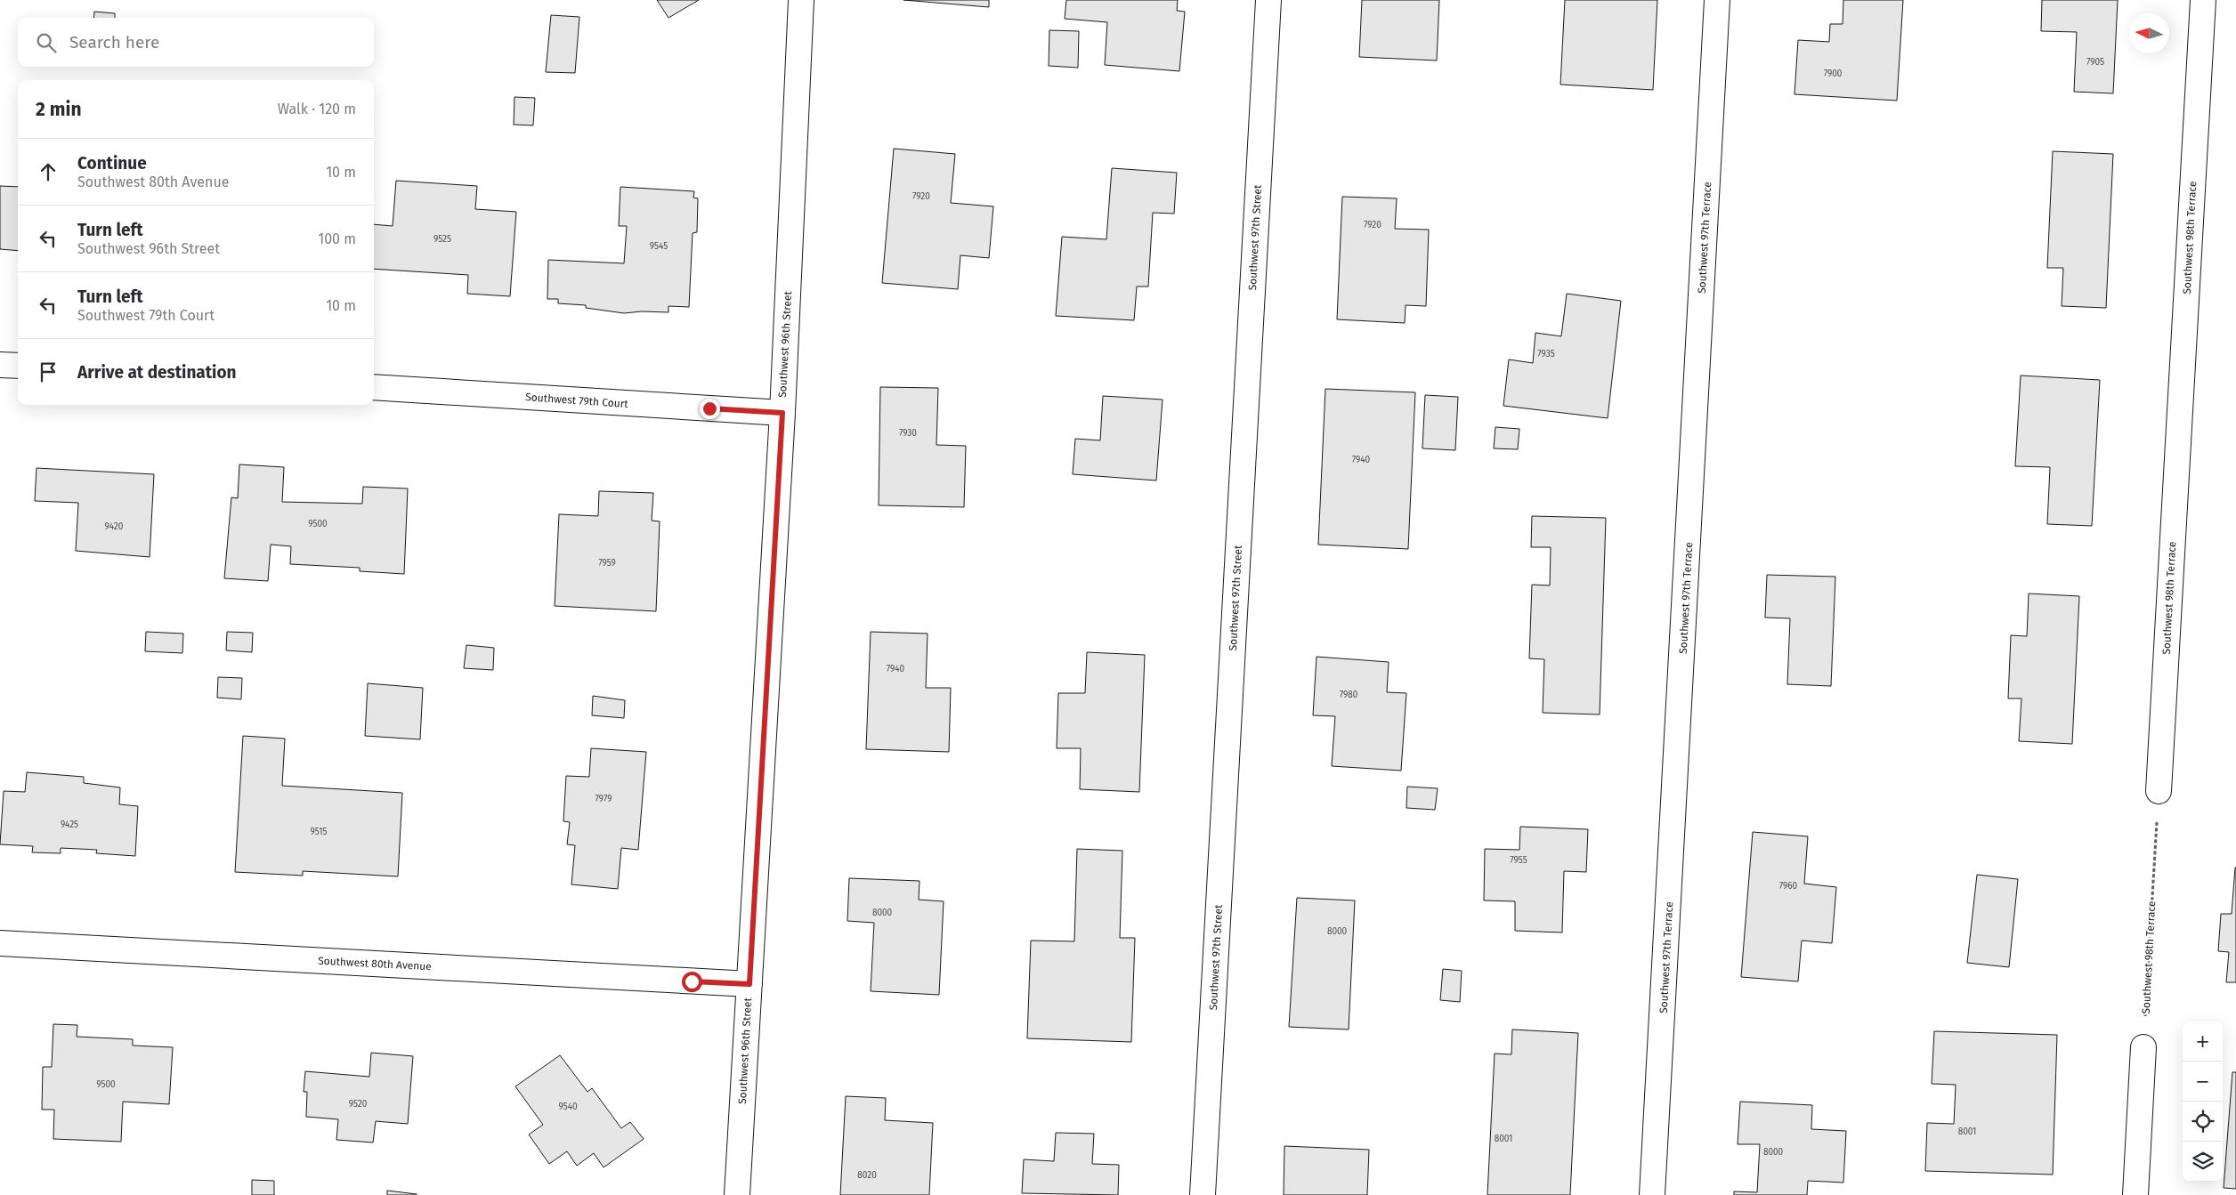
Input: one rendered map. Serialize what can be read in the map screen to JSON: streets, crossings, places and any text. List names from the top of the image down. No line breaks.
{"streets":{"street":["Southwest 97th Street","Southwest 97th Terrace","Southwest 98th Terrace","Southwest 96th Street","Southwest 79th Court","Southwest 80th Avenue"]},"crossings":[["Southwest 96th Street","Southwest 79th Court"],["Southwest 96th Street","Southwest 80th Avenue"]],"house_numbers":["7905","7900","7920","7920","9525","9545","7935","7930","7940","9500","9420","7959","7940","7980","7979","9425","9515","7955","7960","8000","8000","9500","9520","9540","8001","8001","8000","8020"],"north":"left","page":{"search":"Search here","heading":["2 min","Walk · 120 m"],"list":[["Continue","Southwest 80th Avenue","10 m"],["Turn left","Southwest 96th Street","100 m"],["Turn left","Southwest 79th Court","10 m"],"Arrive at destination"],"map_buttons":["+","−"]}}
